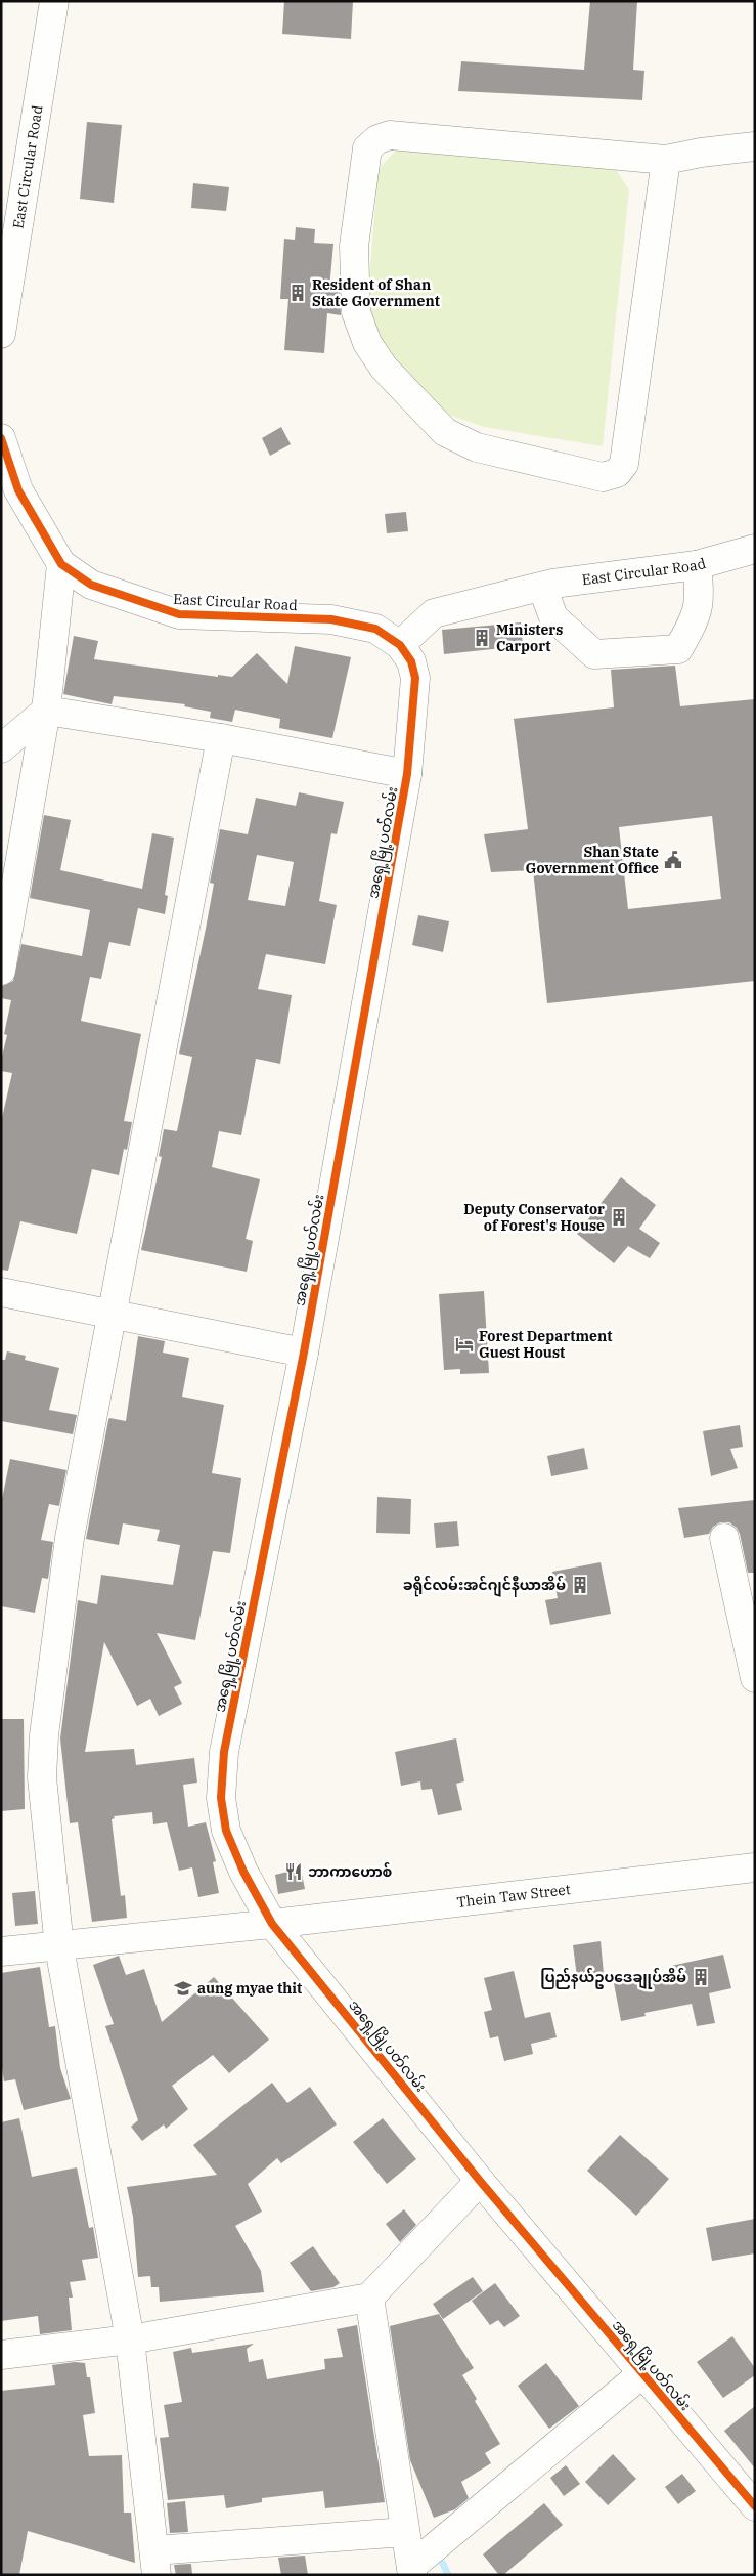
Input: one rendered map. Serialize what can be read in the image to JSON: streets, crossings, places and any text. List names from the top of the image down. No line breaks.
{"streets":{"street":["East Circular Road","အရှေ့မြို့ပတ်လမ်း","Thein Taw Street"]},"crossings":[["East Circular Road","အရှေ့မြို့ပတ်လမ်း"],["အရှေ့မြို့ပတ်လမ်း","Thein Taw Street"]],"places":{"building":["Resident of Shan State Government","Ministers Carport","Deputy Conservator of Forest's House","ခရိုင်လမ်းအင်ဂျင်နီယာအိမ်","ပြည်နယ်ဥပဒေချုပ်အိမ်"],"public building":["Shan State Government Office"],"hotel":["Forest Department Guest Houst"],"restaurant":["ဘာကာဟောစ်"],"school or university":["aung myae thit"]}}
